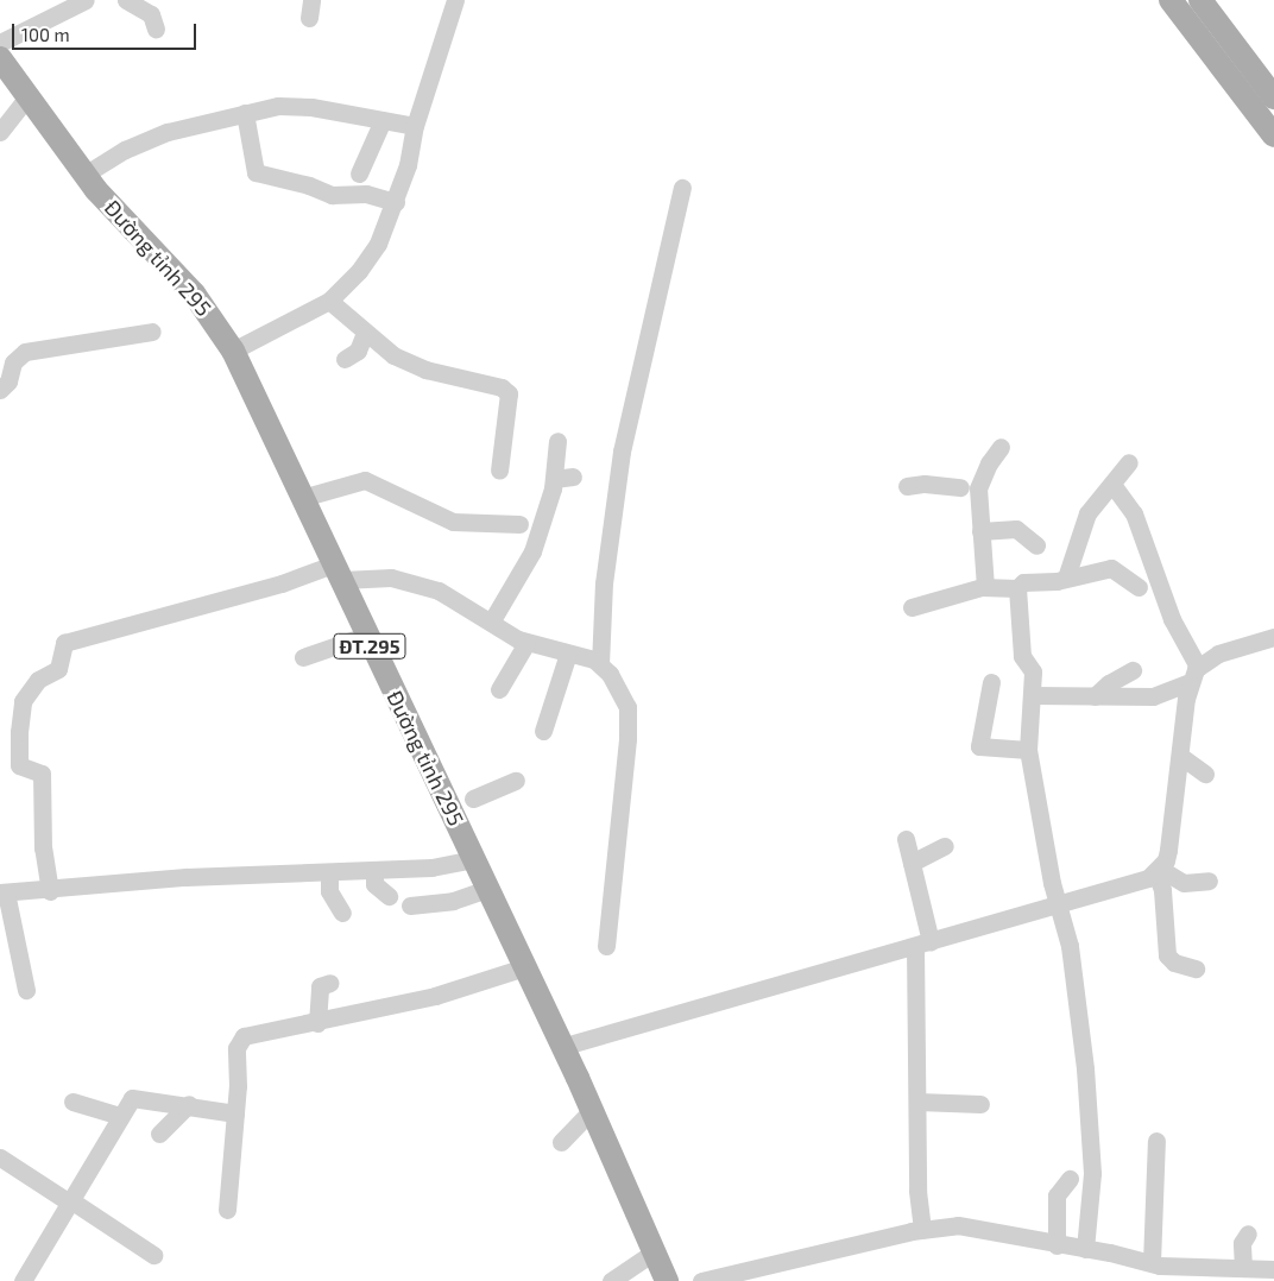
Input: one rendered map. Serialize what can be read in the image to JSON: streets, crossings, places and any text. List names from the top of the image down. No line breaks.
{"streets":{"main road":["Đường tỉnh 295","ĐT.295"]},"scale_bar":"100 m"}
